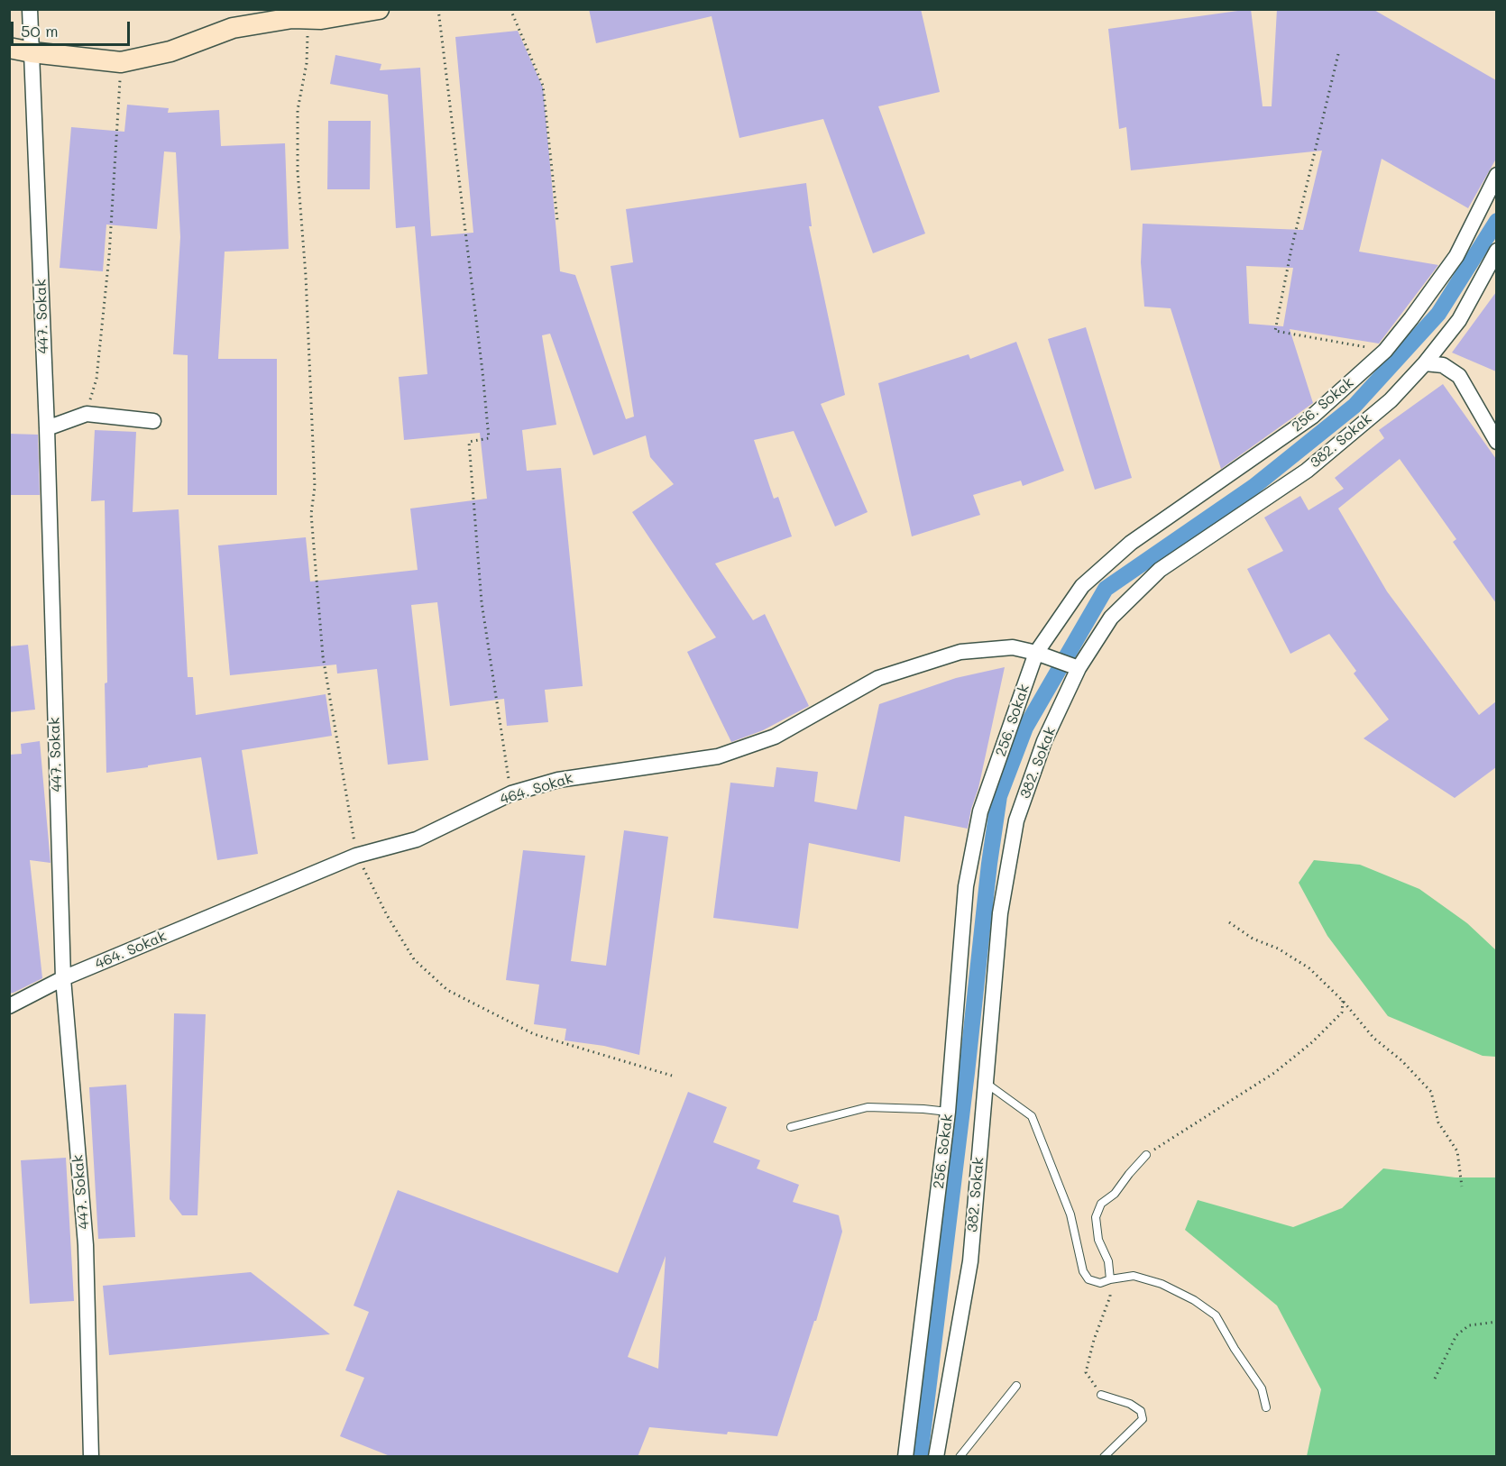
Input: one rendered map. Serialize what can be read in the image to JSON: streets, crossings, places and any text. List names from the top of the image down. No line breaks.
{"streets":{"street":["447. Sokak","256. Sokak","382. Sokak","464. Sokak"]},"crossings":[["447. Sokak","464. Sokak"],["256. Sokak","464. Sokak"],["382. Sokak","464. Sokak"]],"scale_bar":"50 m"}
